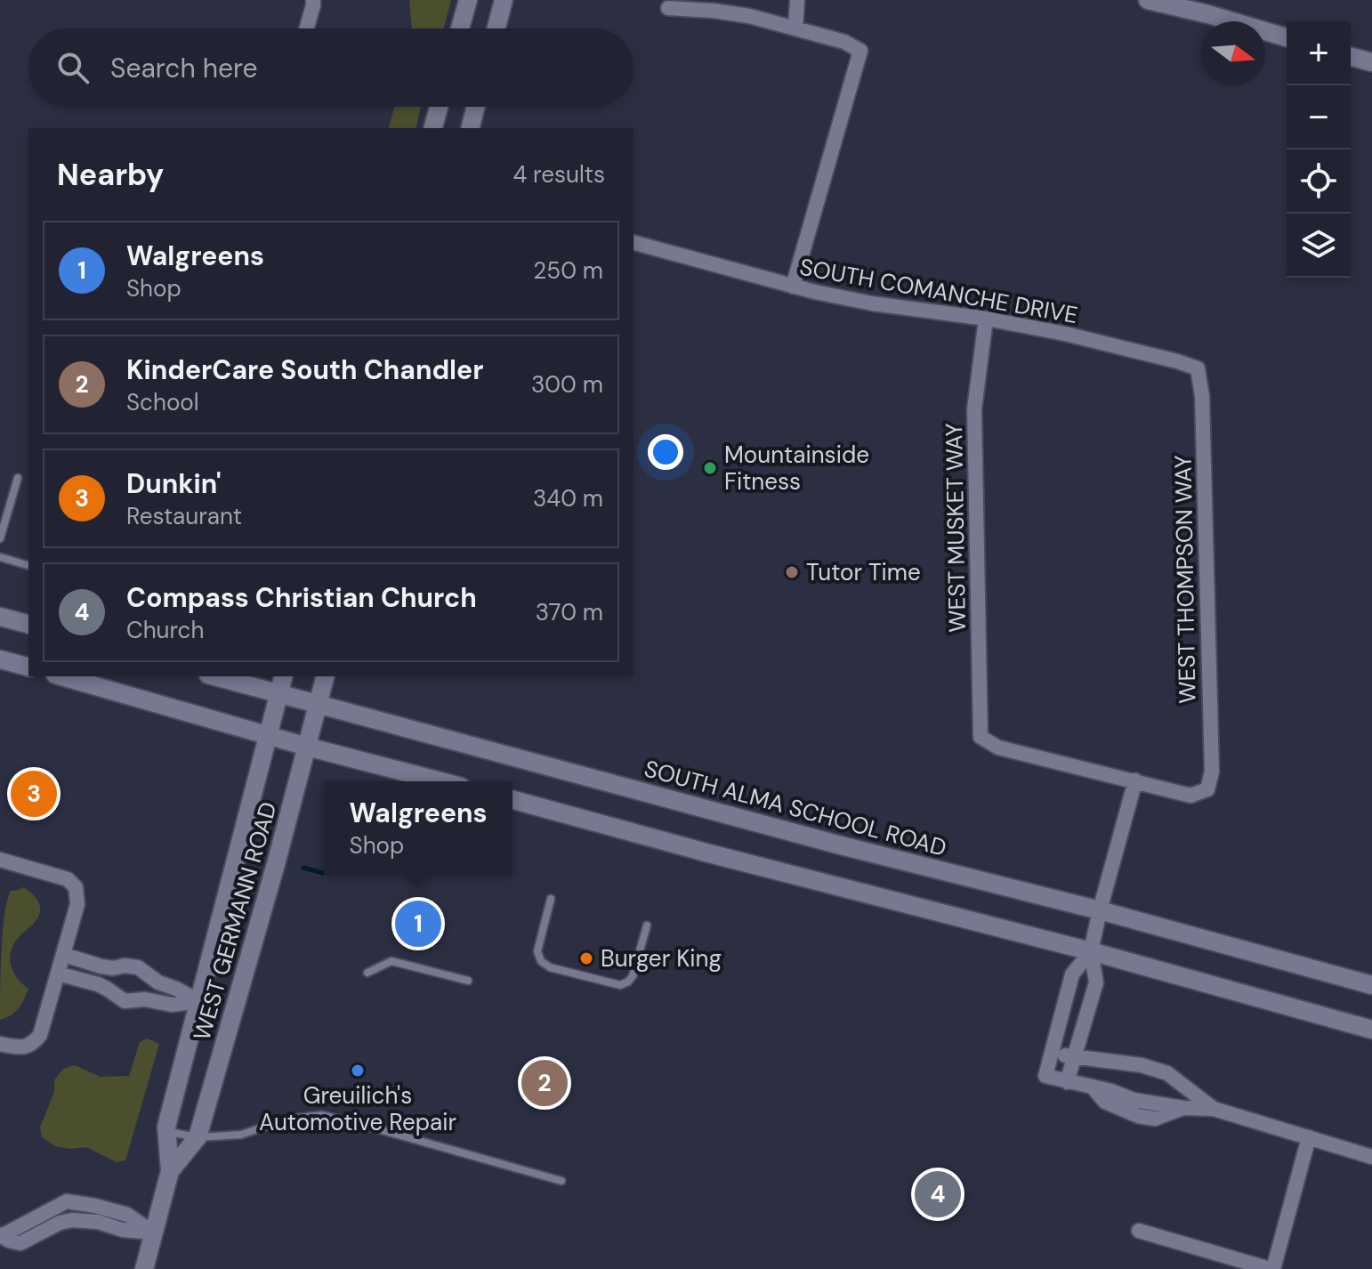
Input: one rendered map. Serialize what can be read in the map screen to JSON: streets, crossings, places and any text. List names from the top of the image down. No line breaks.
{"streets":{"main road":["SOUTH ALMA SCHOOL ROAD","WEST GERMANN ROAD"],"street":["SOUTH COMANCHE DRIVE","WEST MUSKET WAY","WEST THOMPSON WAY"]},"crossings":[["SOUTH COMANCHE DRIVE","WEST MUSKET WAY"],["SOUTH COMANCHE DRIVE","WEST THOMPSON WAY"],["WEST MUSKET WAY","WEST THOMPSON WAY"],["SOUTH ALMA SCHOOL ROAD","WEST GERMANN ROAD"]],"places":["Mountainside Fitness","Tutor Time","Burger King","Greuilich's Automotive Repair"],"north":"right","page":{"map_buttons":["+","−"],"search":"Search here","heading":["Nearby","4 results"],"list":[{"mark":"1","name":"Walgreens","note":"Shop","value":"250 m"},{"mark":"2","name":"KinderCare South Chandler","note":"School","value":"300 m"},{"mark":"3","name":"Dunkin'","note":"Restaurant","value":"340 m"},{"mark":"4","name":"Compass Christian Church","note":"Church","value":"370 m"}],"pins":["3","1","2","4"],"popup":["Walgreens","Shop"]}}
